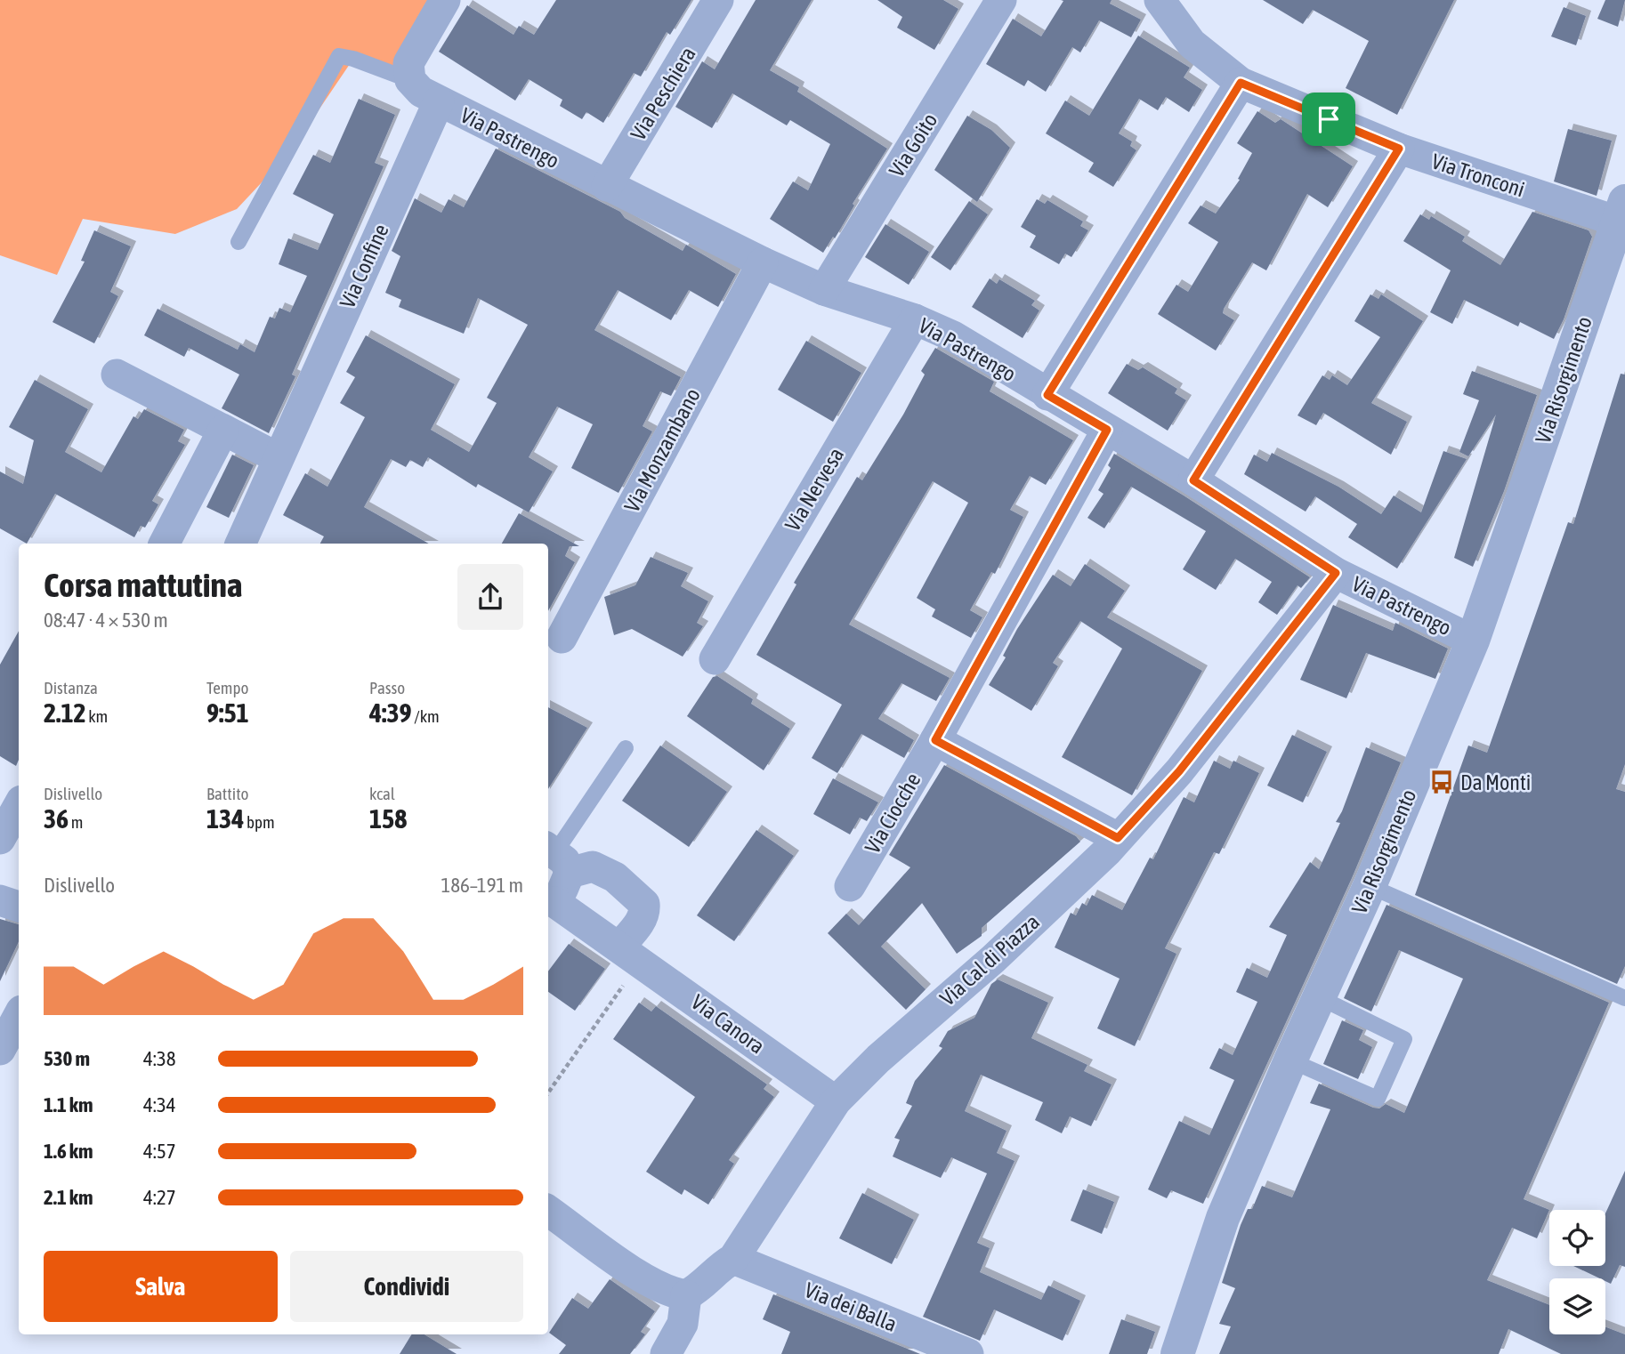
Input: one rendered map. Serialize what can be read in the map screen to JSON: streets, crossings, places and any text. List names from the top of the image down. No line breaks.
{"streets":{"street":["Via Peschiera","Via Pastrengo","Via Goito","Via Tronconi","Via Confine","Via Risorgimento","Via Monzambano","Via Nervesa","Via Ciocche","Via Cal di Piazza","Via Canora","Via dei Balla"]},"crossings":[["Via Peschiera","Via Pastrengo"],["Via Pastrengo","Via Goito"],["Via Pastrengo","Via Confine"],["Via Pastrengo","Via Risorgimento"],["Via Pastrengo","Via Monzambano"],["Via Pastrengo","Via Nervesa"],["Via Pastrengo","Via Ciocche"],["Via Pastrengo","Via Cal di Piazza"],["Via Tronconi","Via Risorgimento"],["Via Cal di Piazza","Via Canora"],["Via Cal di Piazza","Via dei Balla"]],"places":{"bus stop":["Da Monti"]},"page":{"heading":["Corsa mattutina","08:47 · 4 × 530 m"],"stats":[["Distanza","2.12 km"],["Tempo","9:51"],["Passo","4:39 /km"],["Dislivello","36 m"],["Battito","134 bpm"],["kcal","158"]],"chart":["Dislivello","186–191 m"],"list":[{"name":"530 m","note":"4:38"},{"name":"1.1 km","note":"4:34"},{"name":"1.6 km","note":"4:57"},{"name":"2.1 km","note":"4:27"}],"buttons":["Salva","Condividi"]}}
